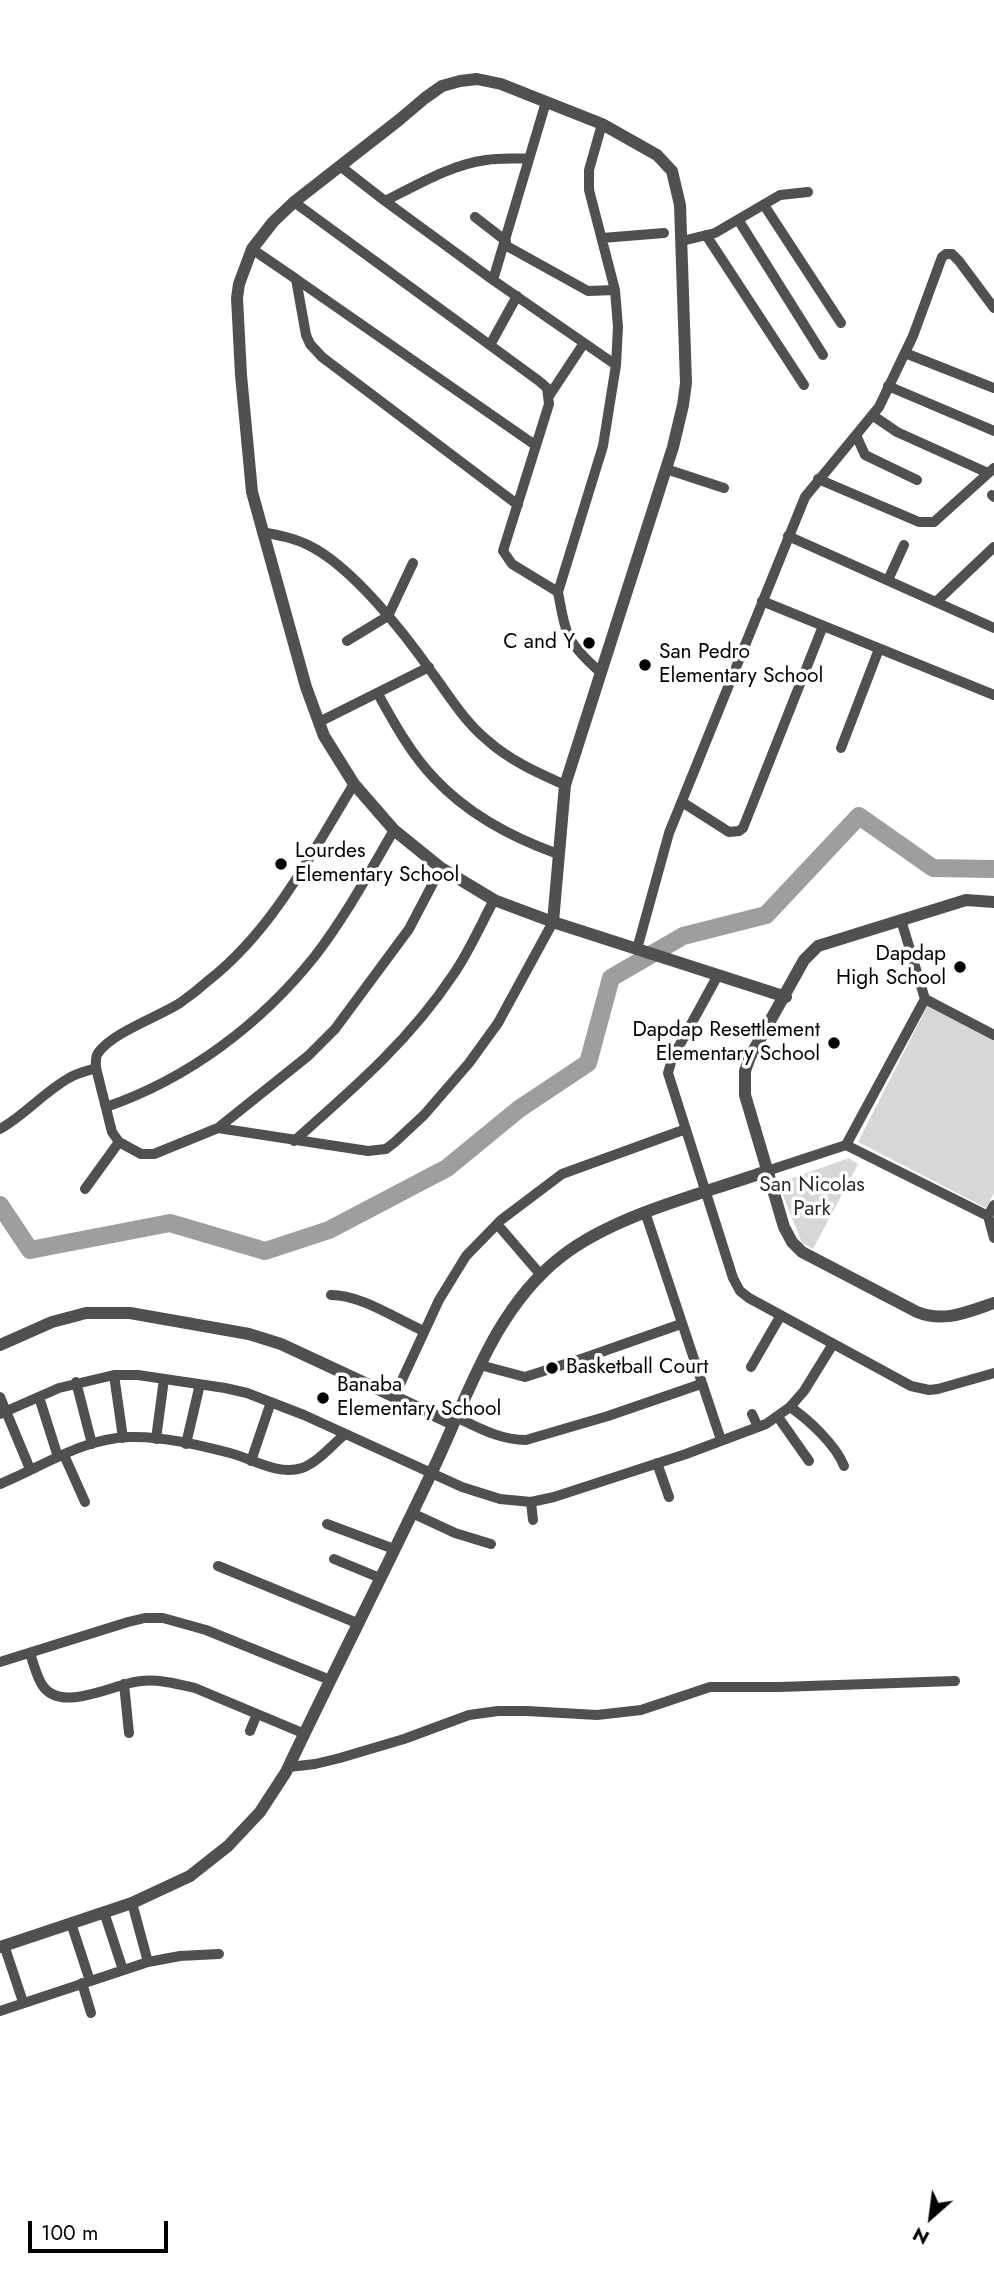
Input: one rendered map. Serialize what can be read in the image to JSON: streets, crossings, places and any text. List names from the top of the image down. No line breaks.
{"parks":["San Nicolas Park"],"places":["C and Y","San Pedro Elementary School","Lourdes Elementary School","Dapdap High School","Dapdap Resettlement Elementary School","Basketball Court","Banaba Elementary School"],"scale_bar":"100 m","north":"bottom left"}
